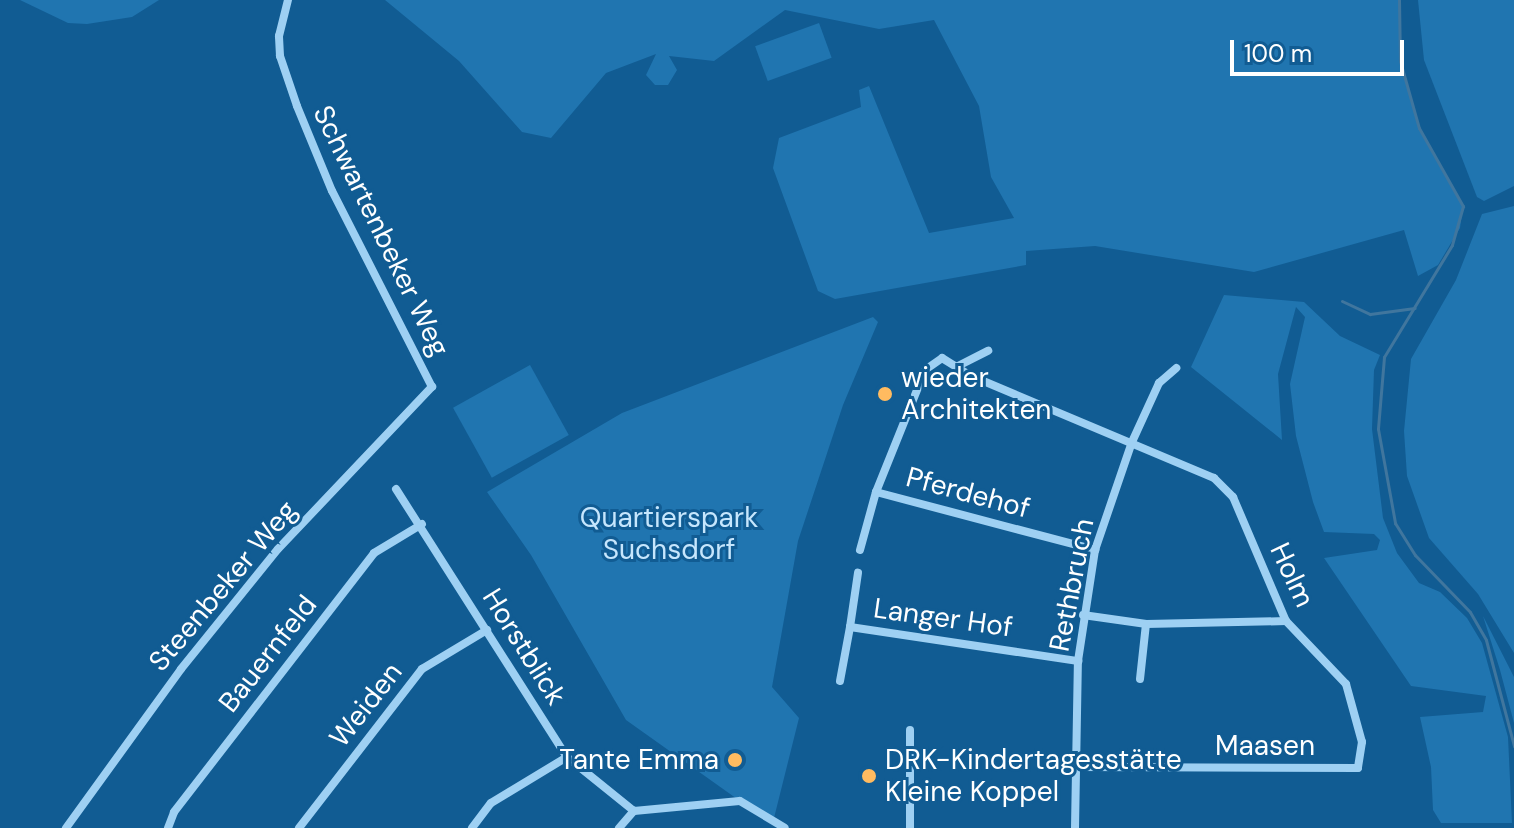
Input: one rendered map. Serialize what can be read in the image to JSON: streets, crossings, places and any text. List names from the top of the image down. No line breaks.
{"streets":{"street":["Schwartenbeker Weg","Pferdehof","Holm","Rethbruch","Steenbeker Weg","Langer Hof","Horstblick","Bauernfeld","Weiden","Maasen"]},"crossings":[["Schwartenbeker Weg","Steenbeker Weg"],["Pferdehof","Holm"],["Pferdehof","Rethbruch"],["Holm","Rethbruch"],["Holm","Maasen"],["Rethbruch","Langer Hof"],["Rethbruch","Maasen"],["Horstblick","Bauernfeld"],["Horstblick","Weiden"]],"parks":["Quartierspark Suchsdorf"],"places":["wieder Architekten","Tante Emma","DRK-Kindertagesstätte Kleine Koppel"],"scale_bar":"100 m"}
